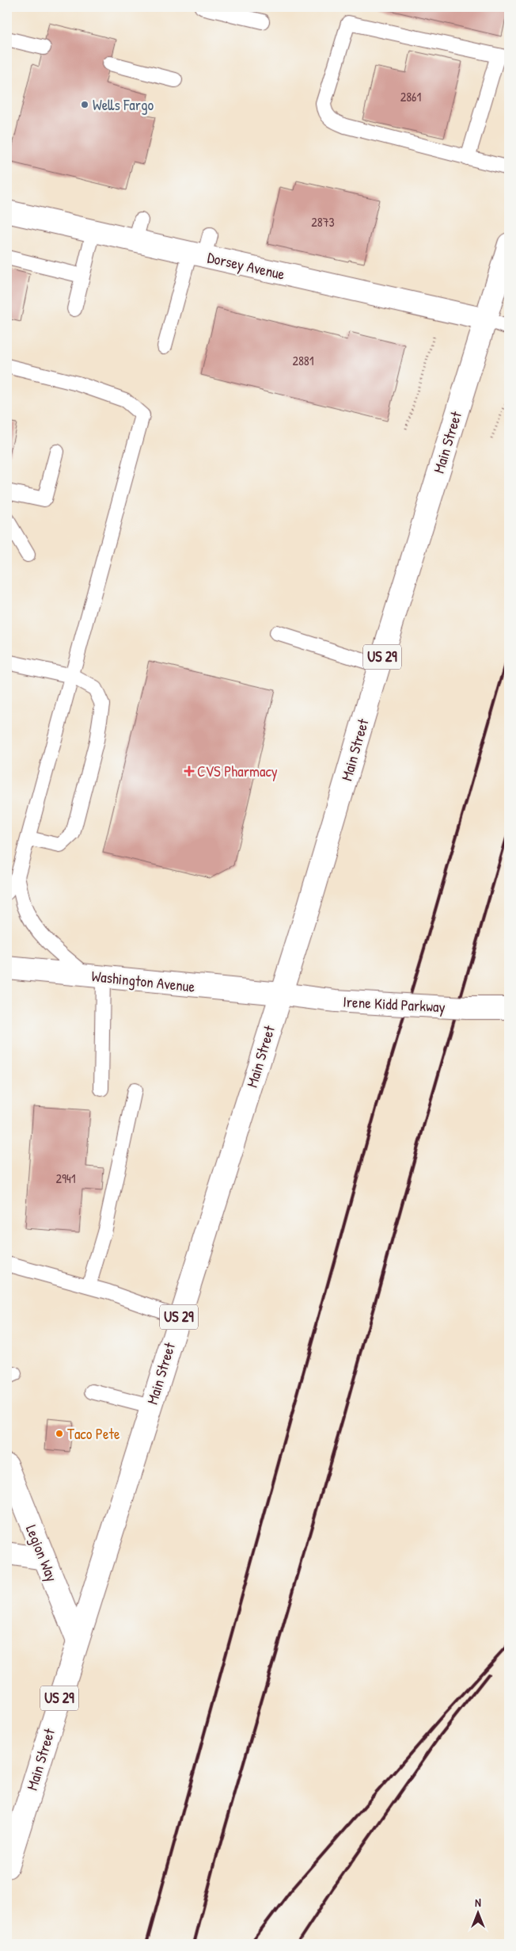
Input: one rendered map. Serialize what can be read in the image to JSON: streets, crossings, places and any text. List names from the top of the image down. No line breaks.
{"streets":{"main road":["Dorsey Avenue","Main Street","US 29","Washington Avenue","Irene Kidd Parkway","Legion Way"]},"crossings":[["Dorsey Avenue","Main Street"],["Main Street","Washington Avenue"],["Main Street","Irene Kidd Parkway"],["Main Street","Legion Way"],["Washington Avenue","Irene Kidd Parkway"]],"places":{"other":["Wells Fargo","Taco Pete"],"health":["CVS Pharmacy"]},"house_numbers":["2861","2873","2881","2941"],"north":"top"}
